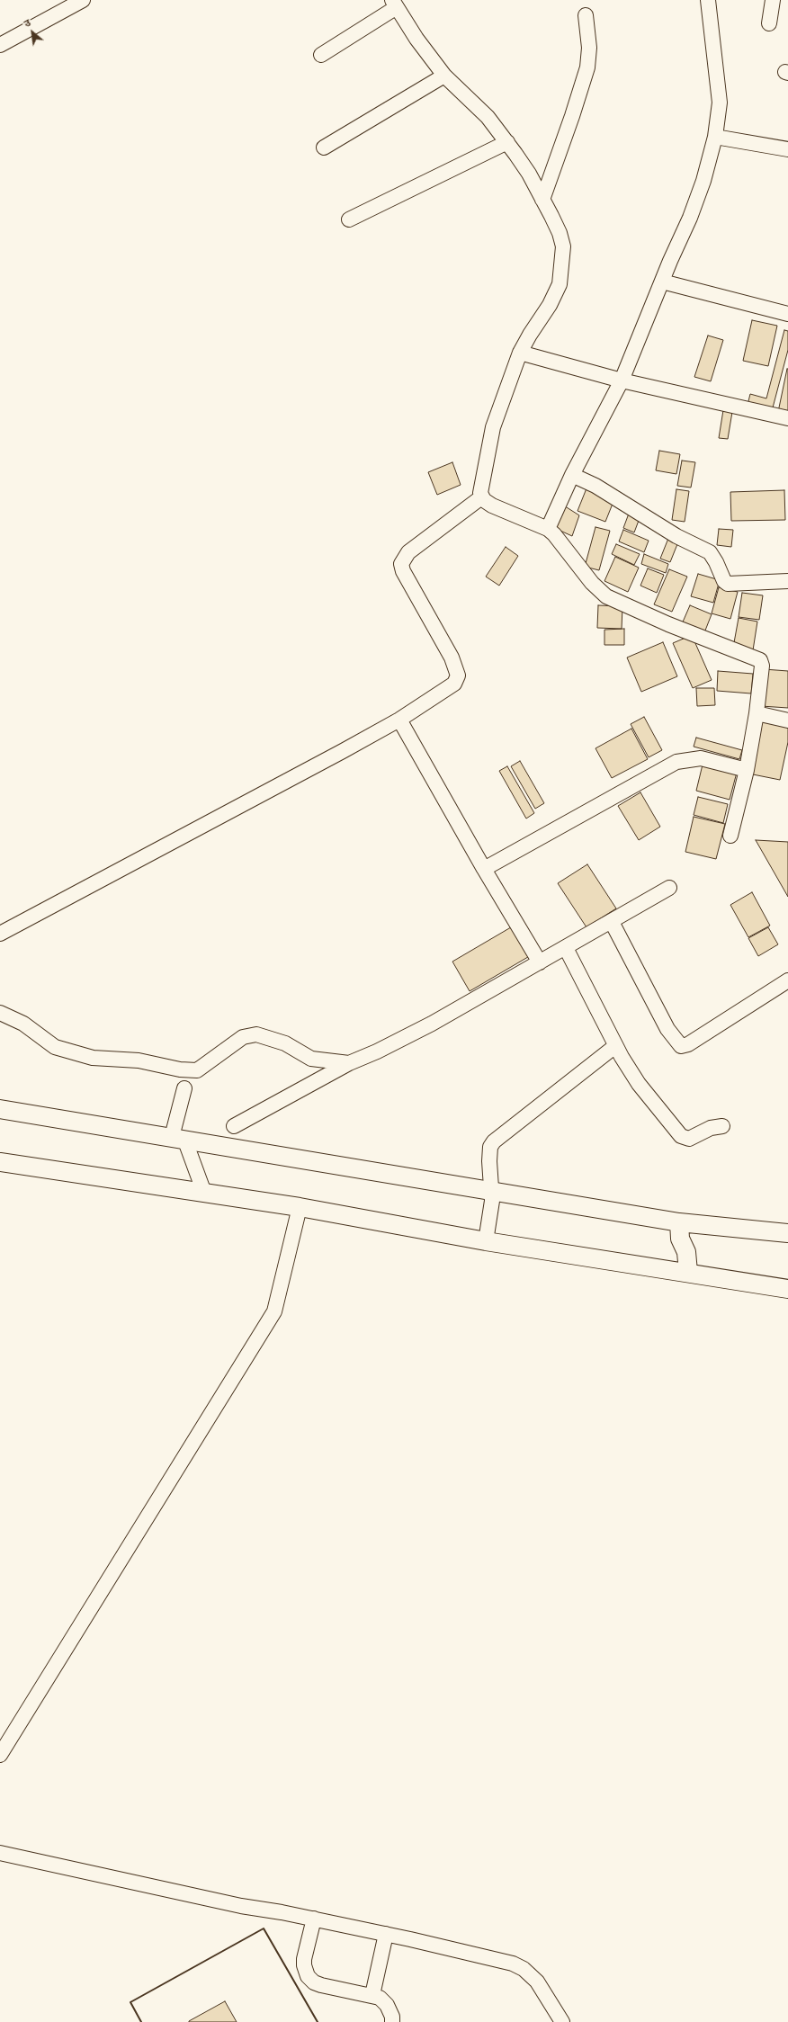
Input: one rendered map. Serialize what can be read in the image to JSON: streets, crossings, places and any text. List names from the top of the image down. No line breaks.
{"north":"top left"}
